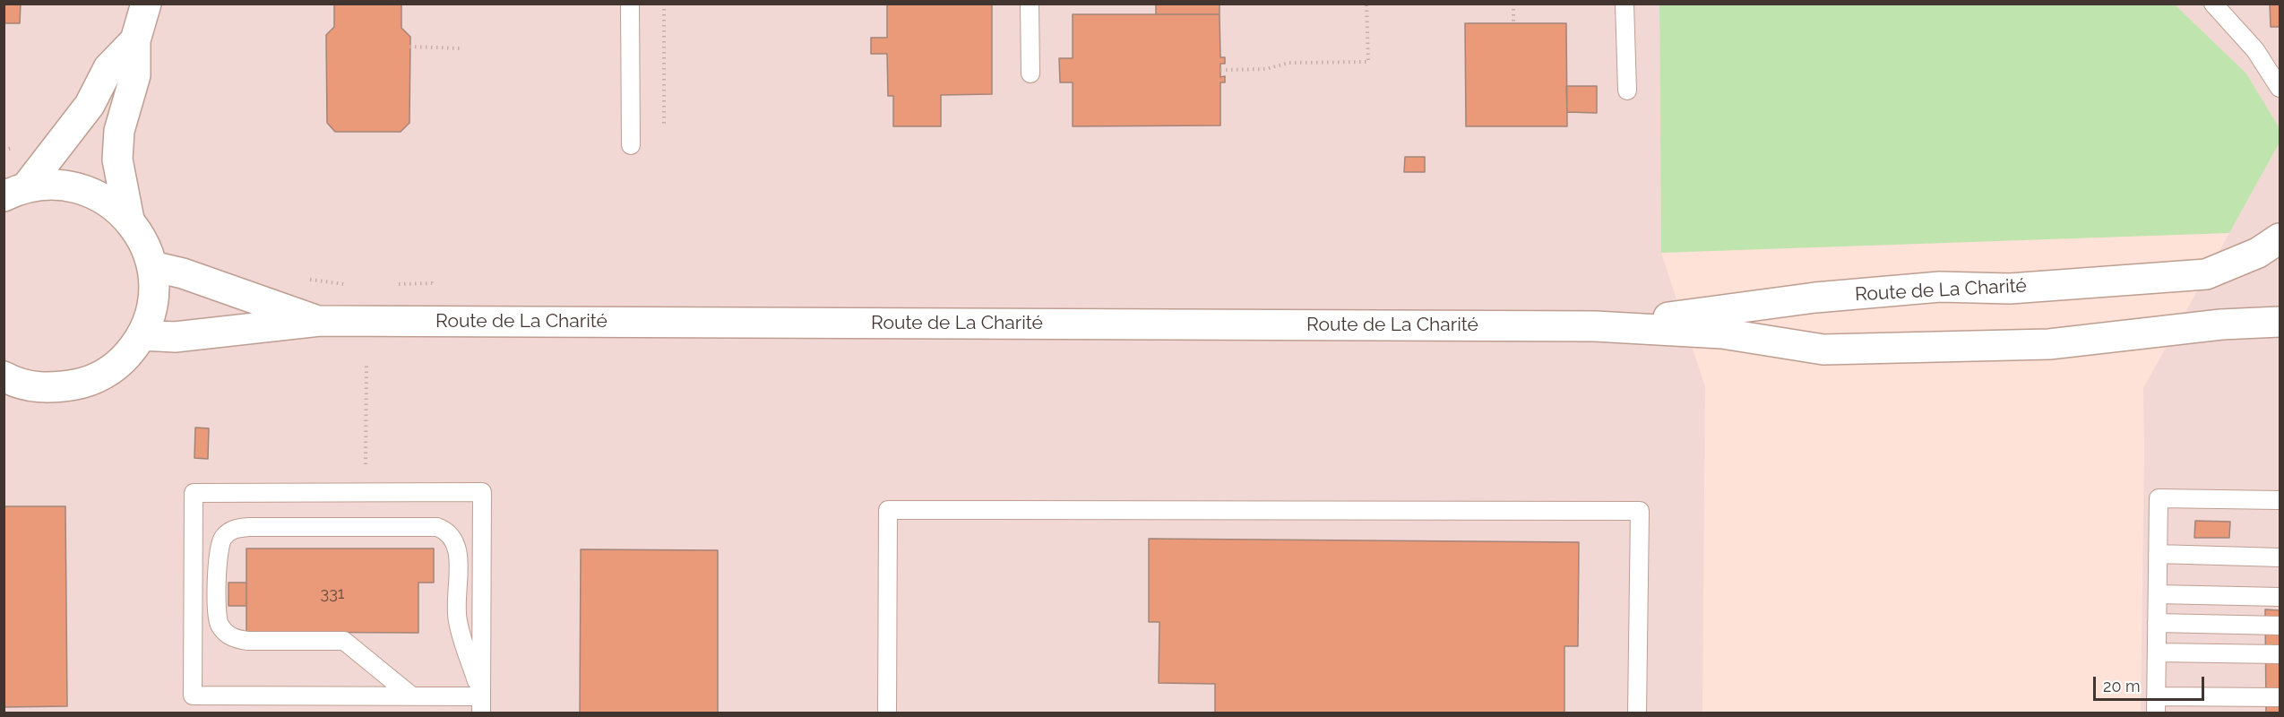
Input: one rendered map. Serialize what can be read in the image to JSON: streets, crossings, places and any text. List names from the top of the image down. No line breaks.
{"streets":{"main road":["Route de La Charité"]},"house_numbers":["331"],"scale_bar":"20 m"}
